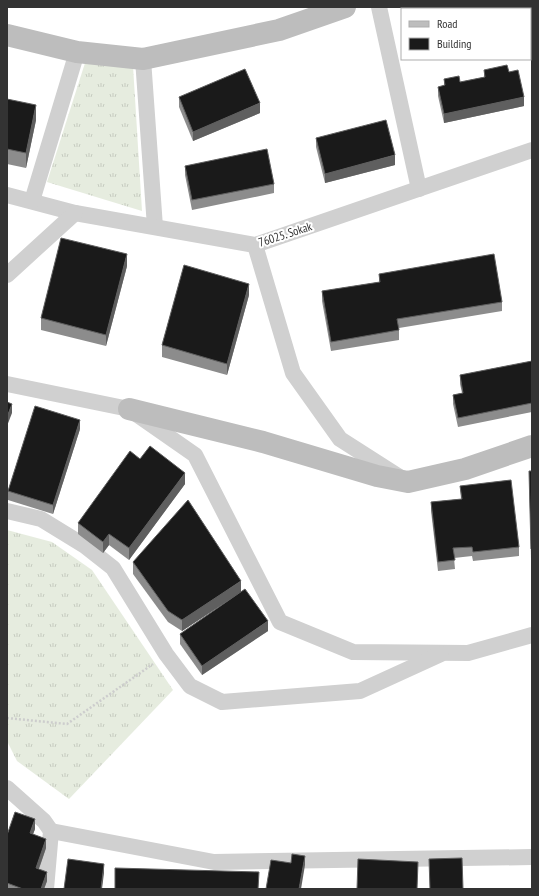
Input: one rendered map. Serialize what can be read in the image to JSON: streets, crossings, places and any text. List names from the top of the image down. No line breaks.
{"streets":{"street":["76025. Sokak"]},"legend":["Road","Building"]}
